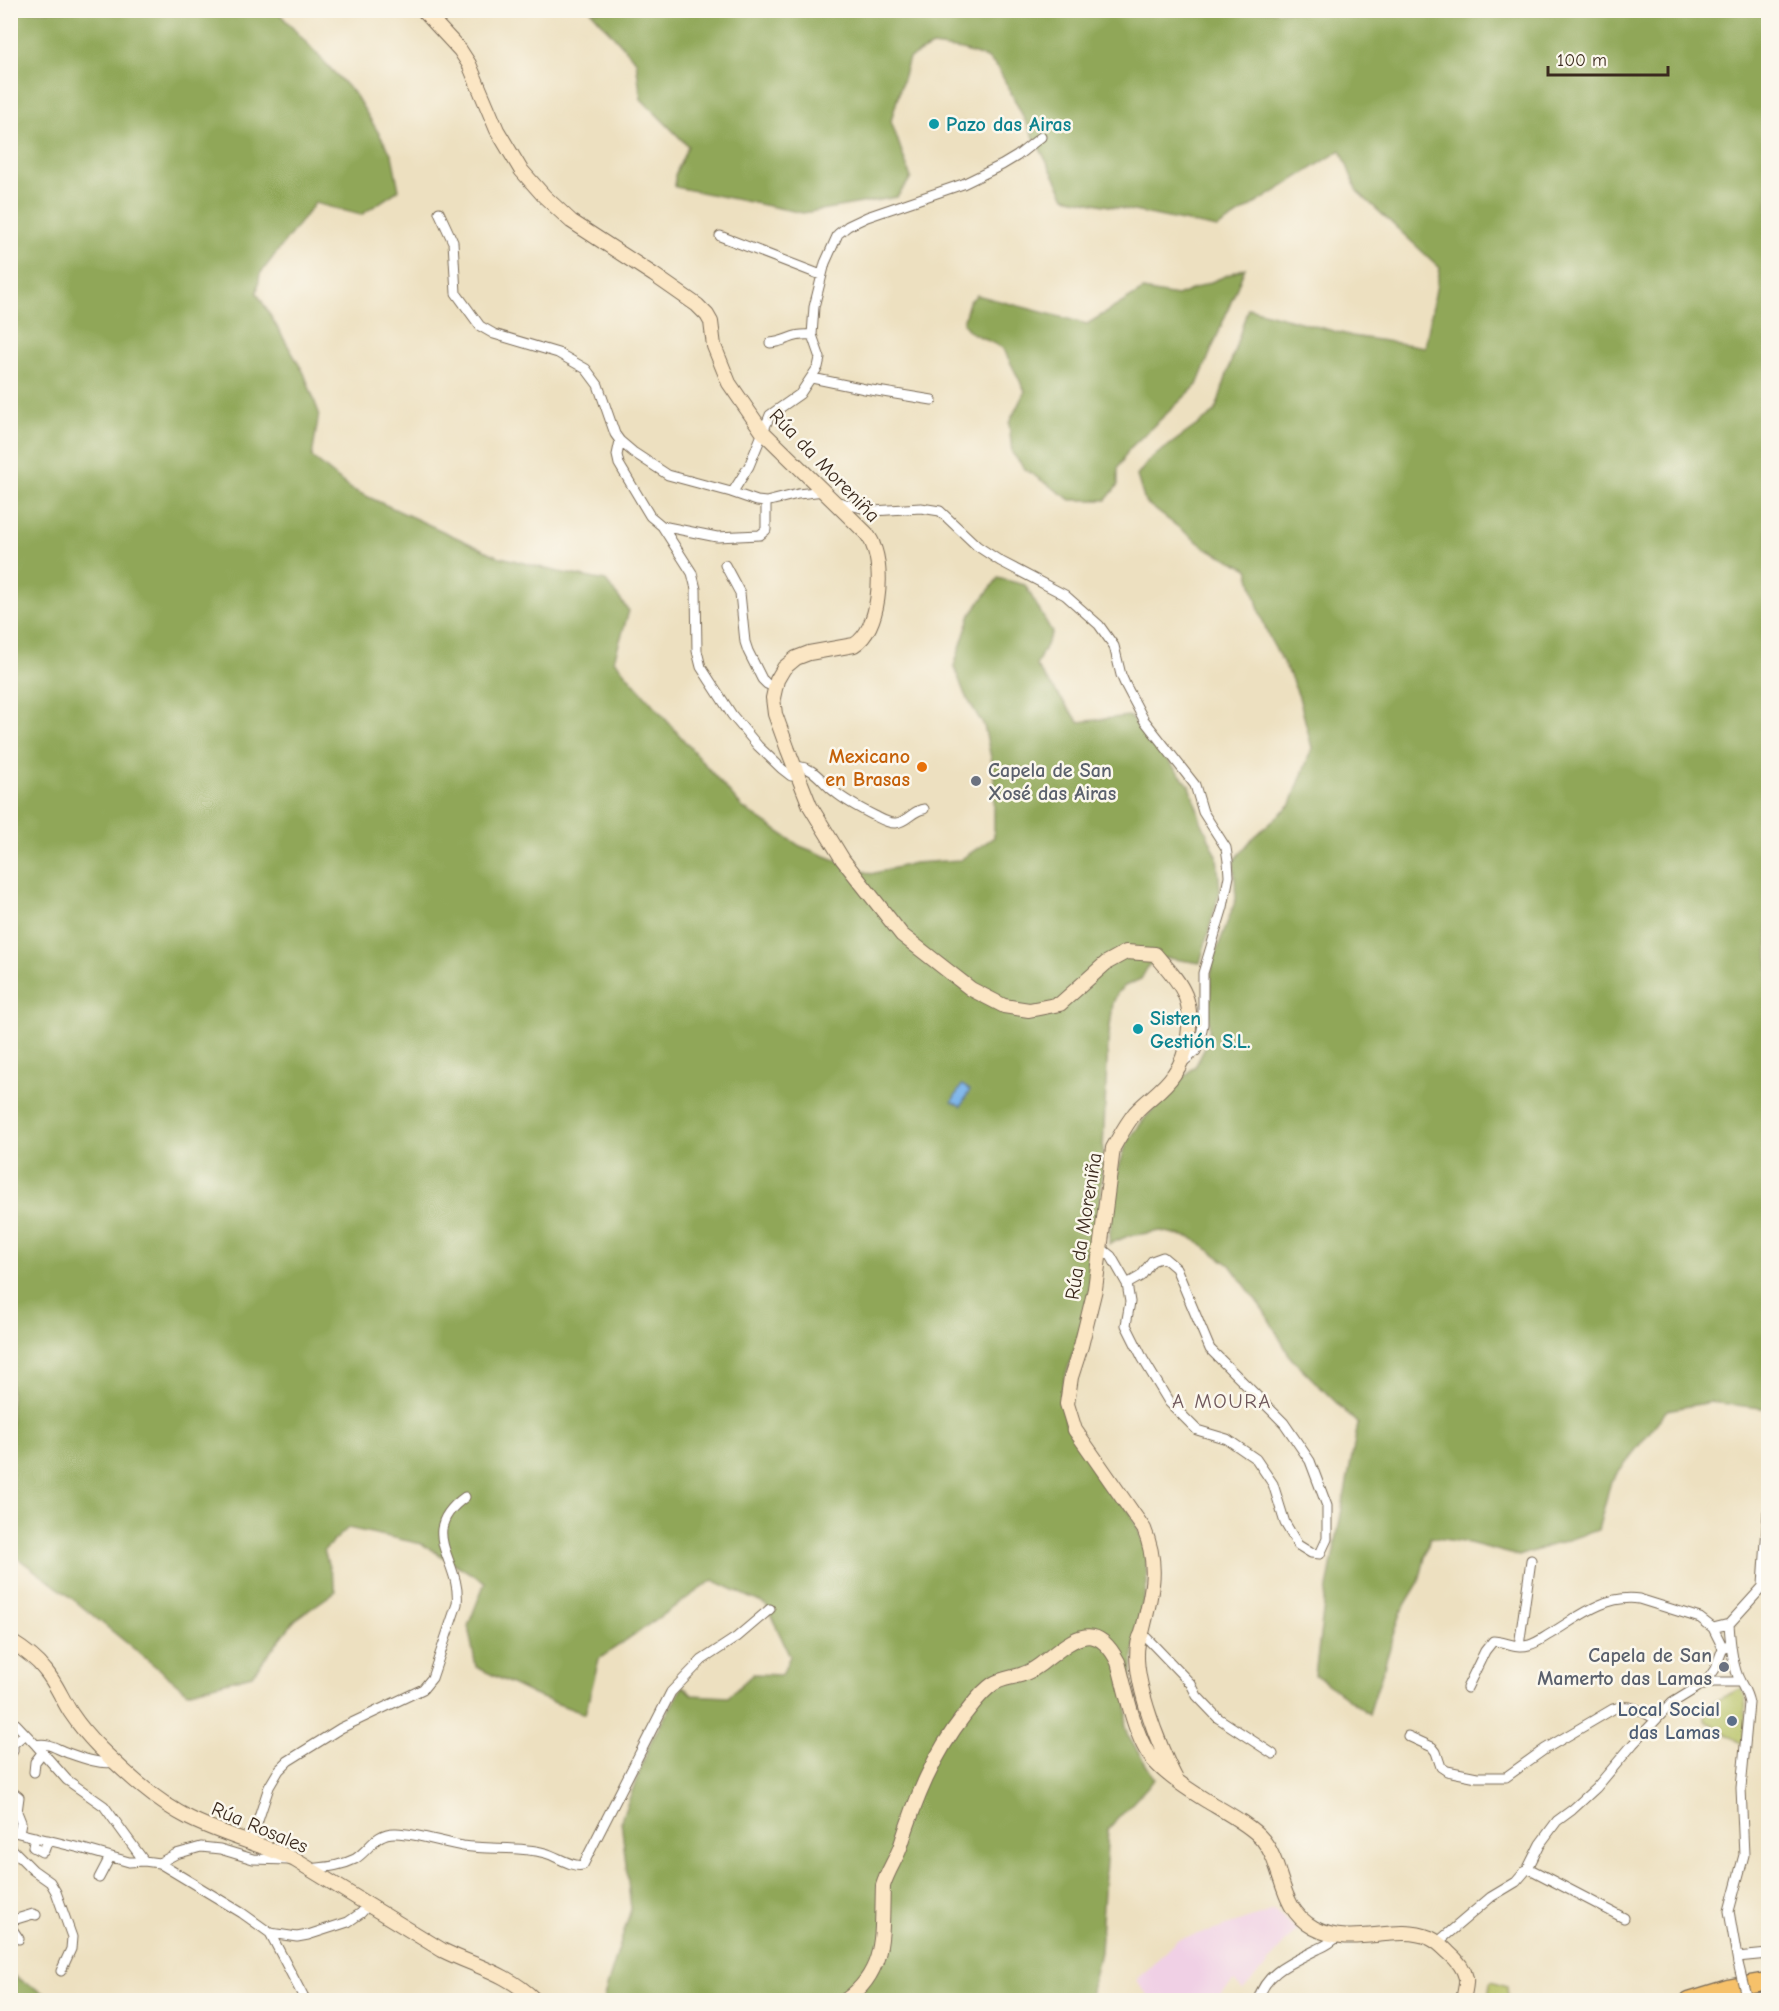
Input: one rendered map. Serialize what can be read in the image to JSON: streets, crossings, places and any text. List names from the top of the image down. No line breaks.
{"streets":{"street":["Rúa da Moreniña","Rúa Rosales"]},"districts":["A MOURA"],"places":["Pazo das Airas","Mexicano en Brasas","Capela de San Xosé das Airas","Sisten Gestión S.L.","Capela de San Mamerto das Lamas","Local Social das Lamas"],"scale_bar":"100 m"}
